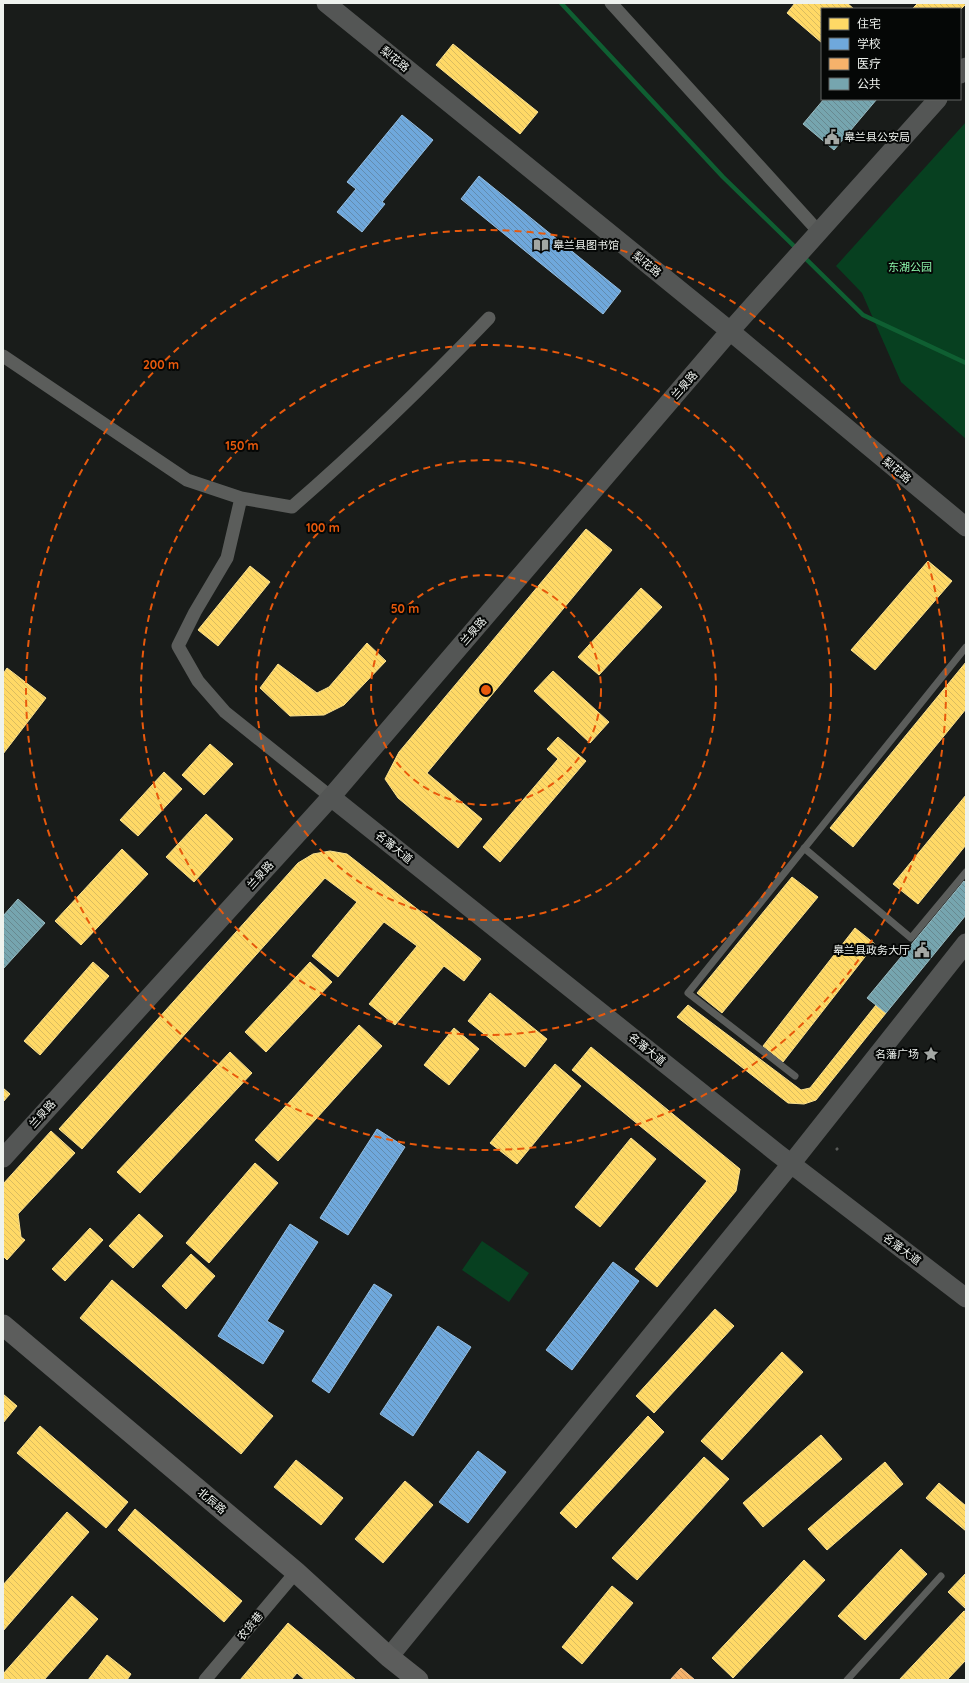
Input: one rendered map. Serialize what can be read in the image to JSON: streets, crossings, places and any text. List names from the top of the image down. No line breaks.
{"streets":{"main road":["北辰路"],"street":["梨花路","兰泉路","名藩大道","农货巷"]},"crossings":[["梨花路","兰泉路"],["兰泉路","名藩大道"],["北辰路","农货巷"]],"parks":["东湖公园"],"places":{"public building":["皋兰县公安局","皋兰县政务大厅"],"library":["皋兰县图书馆"],"place":["名藩广场"]},"legend":["住宅","学校","医疗","公共"],"rings":["200 m","150 m","100 m","50 m"]}
